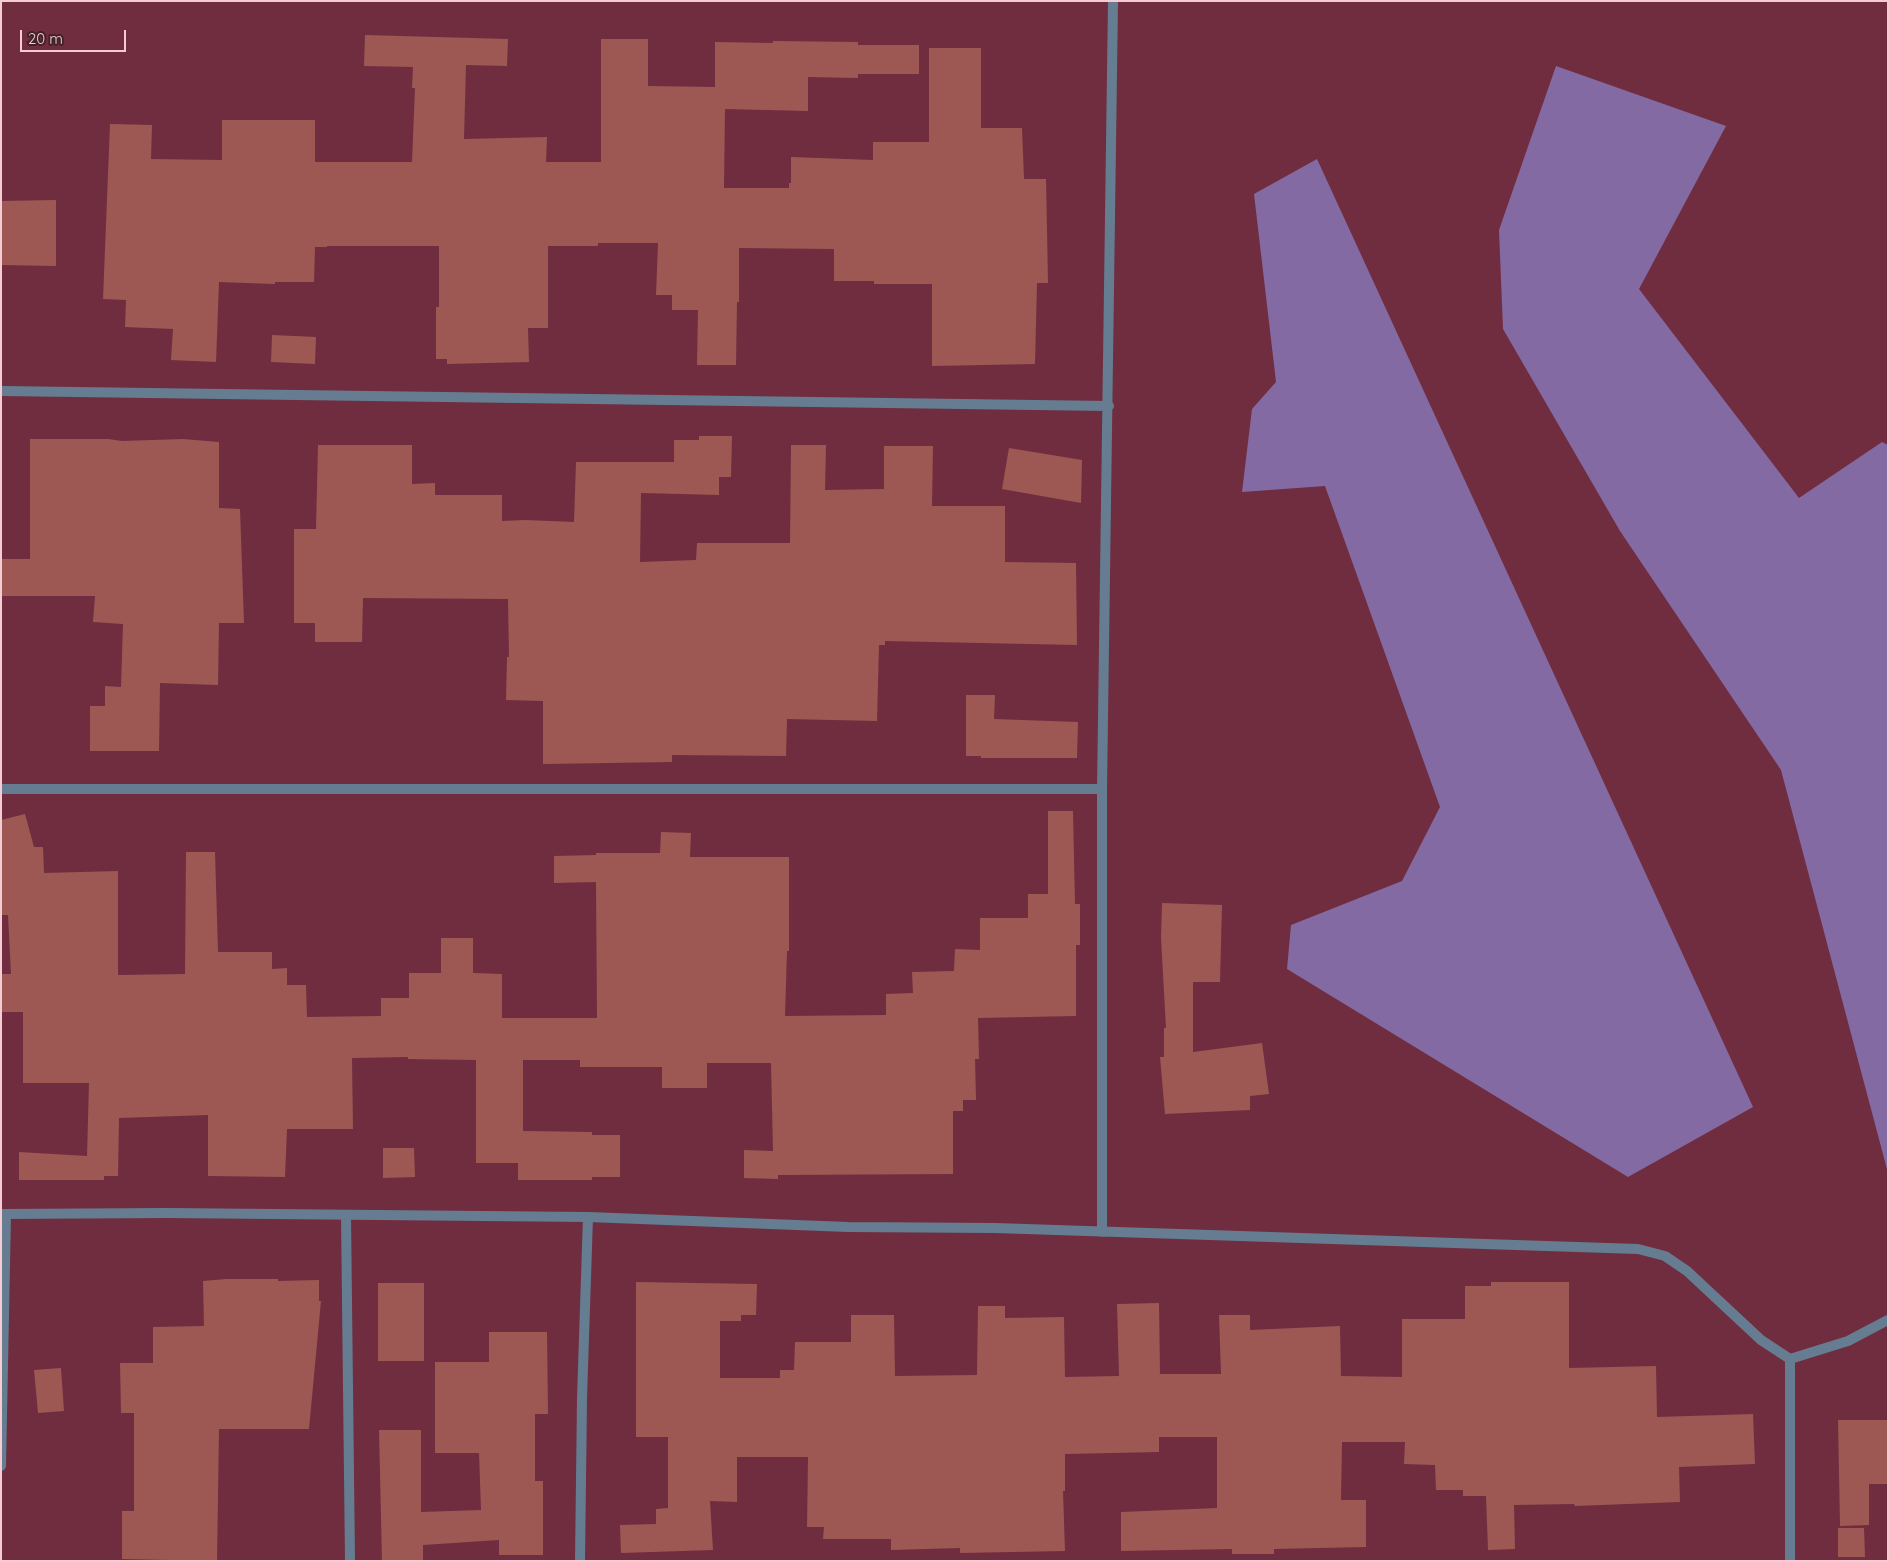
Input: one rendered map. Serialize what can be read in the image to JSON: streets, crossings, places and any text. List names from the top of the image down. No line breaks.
{"scale_bar":"20 m"}
